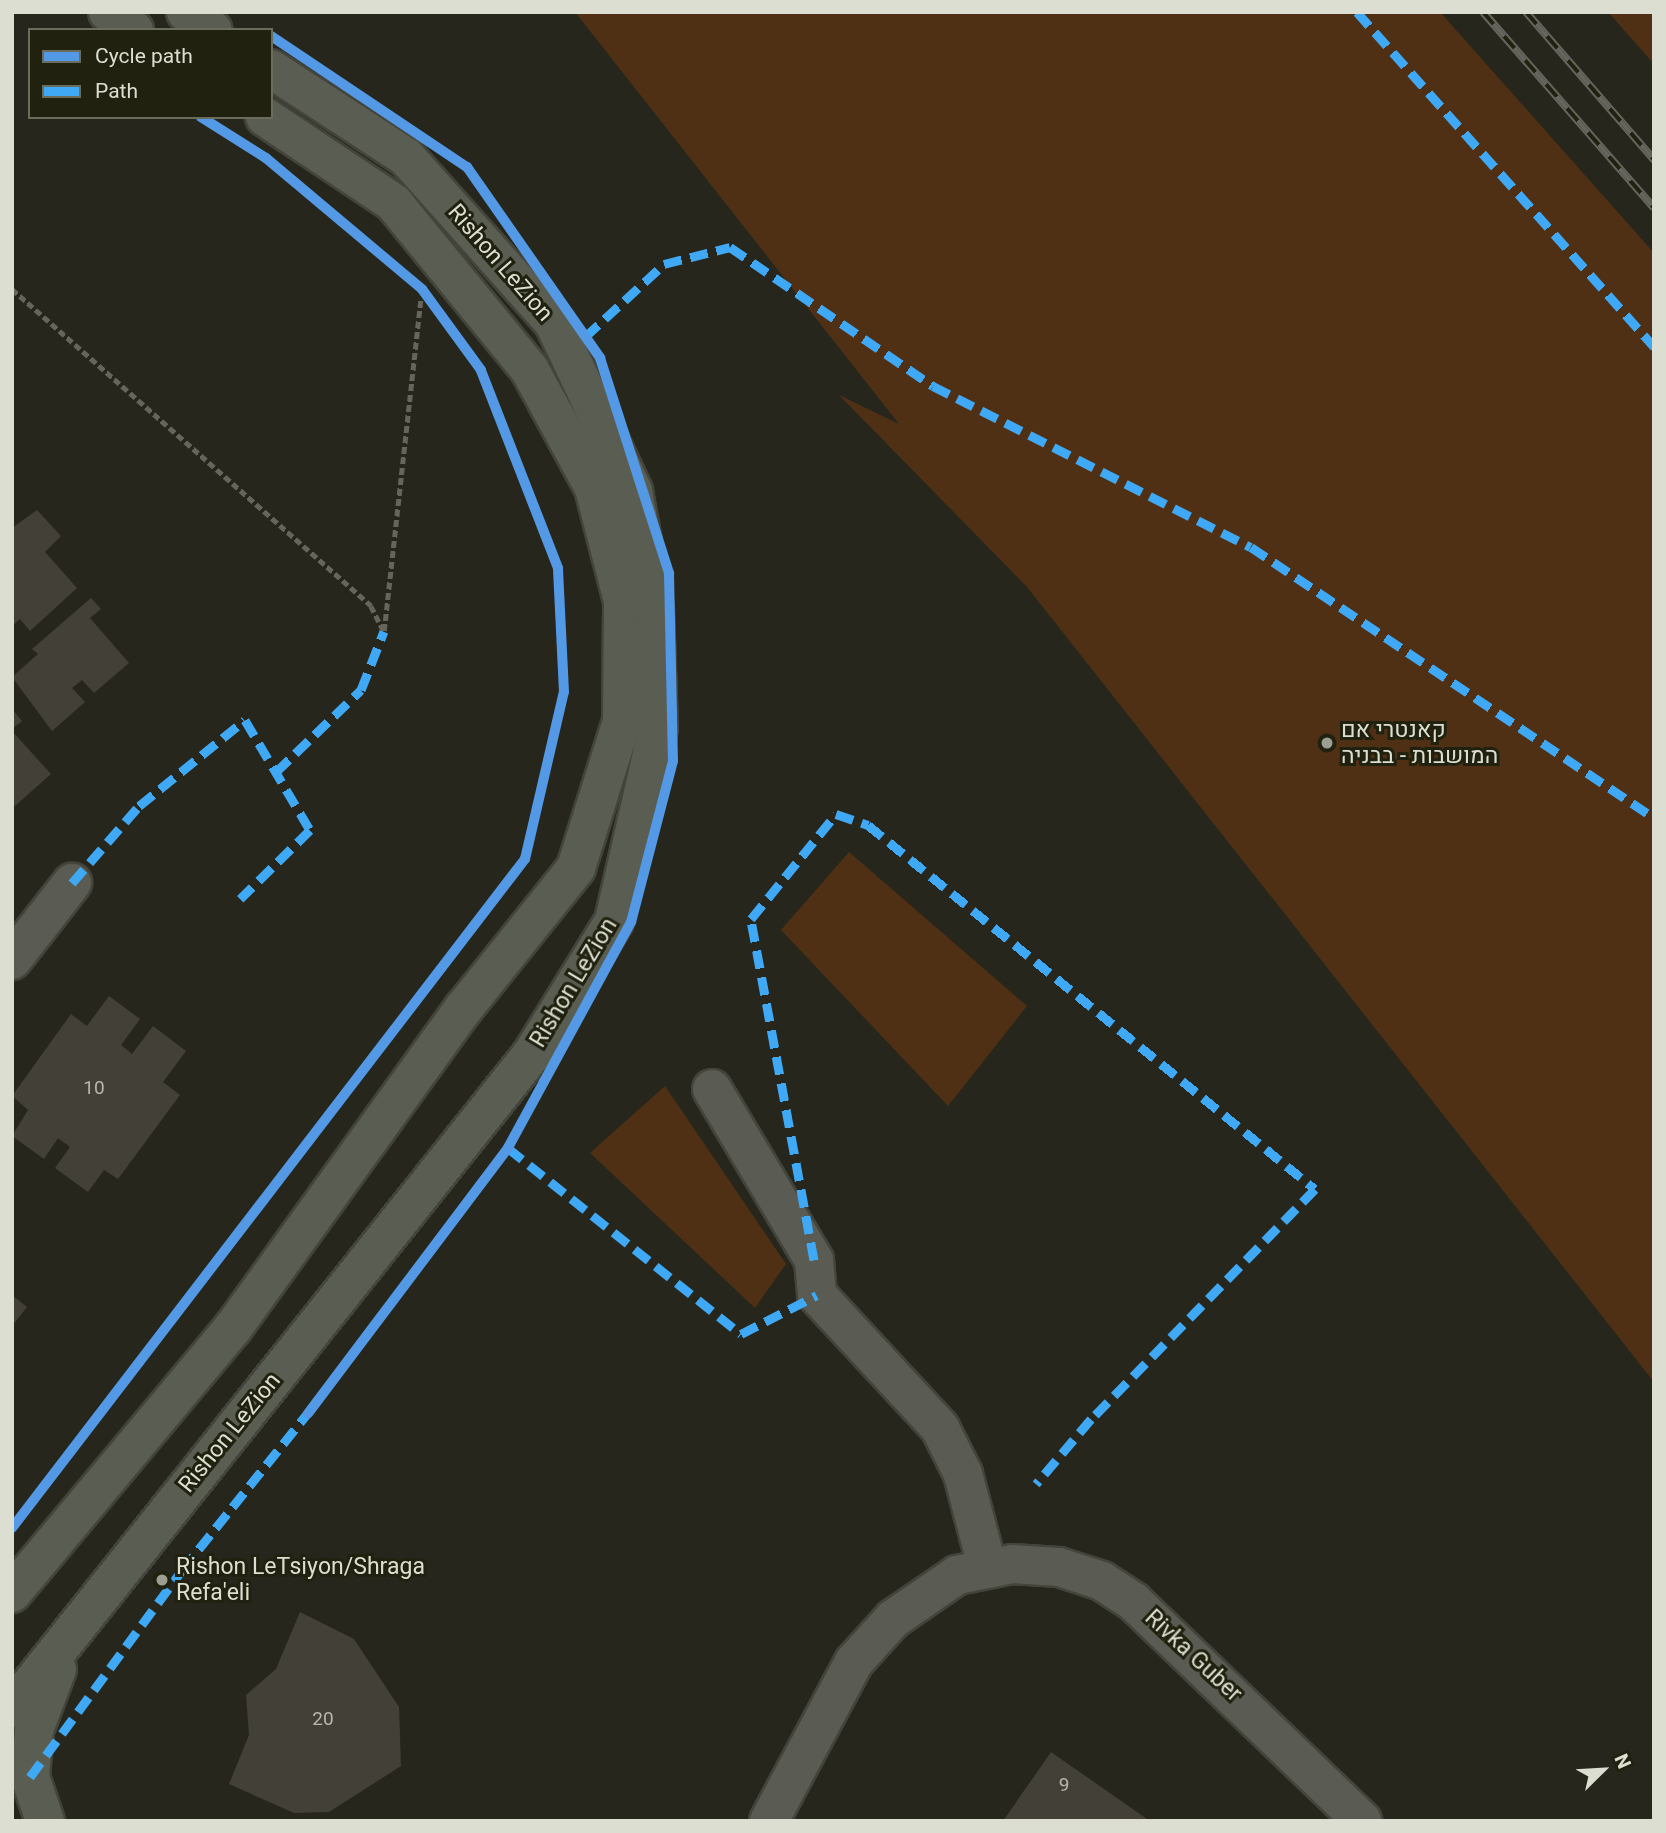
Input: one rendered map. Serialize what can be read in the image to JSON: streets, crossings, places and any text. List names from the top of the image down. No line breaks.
{"streets":{"main road":["Rishon LeZion"],"street":["Rivka Guber"]},"places":["קאנטרי אם המושבות - בבניה","Rishon LeTsiyon/Shraga Refa'eli"],"house_numbers":["10","20","9"],"legend":["Cycle path","Path"],"north":"top right"}
